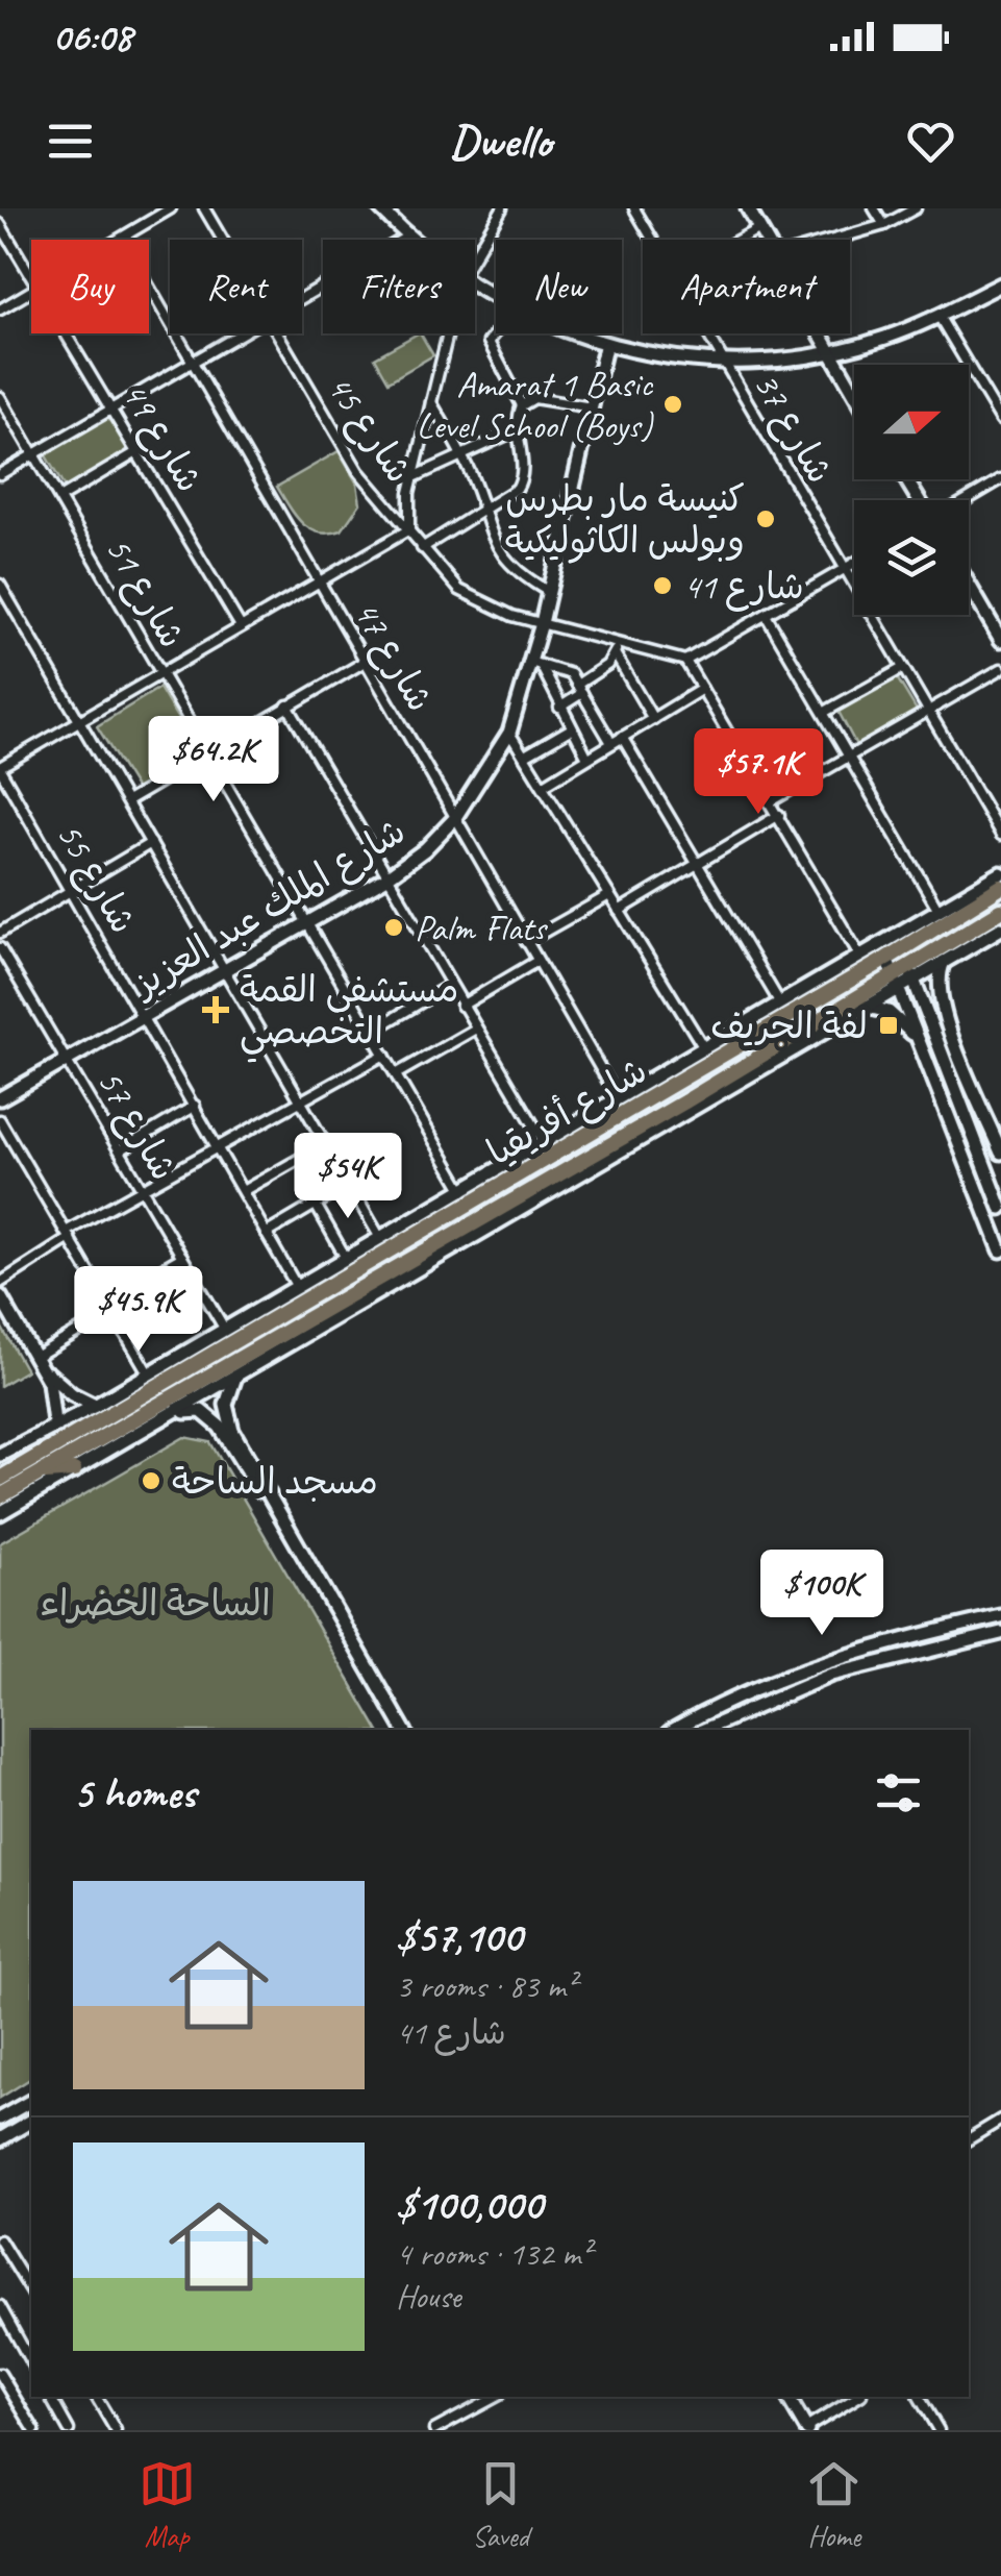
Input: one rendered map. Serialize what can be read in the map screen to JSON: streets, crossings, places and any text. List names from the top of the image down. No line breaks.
{"streets":{"highway":["شارع أفريقيا"],"street":["شارع 37","شارع 45","شارع 49","شارع 51","شارع 47","شارع 55","شارع الملك عبد العزيز","شارع 57"]},"crossings":[["شارع 45","شارع الملك عبد العزيز"],["شارع 51","شارع الملك عبد العزيز"],["شارع 51","شارع أفريقيا"],["شارع 47","شارع الملك عبد العزيز"],["شارع 47","شارع أفريقيا"],["شارع 55","شارع الملك عبد العزيز"],["شارع 55","شارع أفريقيا"],["شارع الملك عبد العزيز","شارع 57"],["شارع أفريقيا","شارع 57"]],"parks":["الساحة الخضراء"],"places":{"other":["Amarat 1 Basic Level School (Boys)","كنيسة مار بطرس وبولس الكاثوليكية","شارع 41","Palm Flats","مسجد الساحة"],"health":["مستشفى القمة التخصصي"],"transit":["لفة الجريف"]},"north":"right","page":{"status":"06:08","header":"Dwello","chip":["Buy","Rent","Filters","New","Apartment"],"price":["$64.2K","$57.1K","$54K","$45.9K","$100K"],"heading":"5 homes","list":[{"name":"$57,100","note":"3 rooms · 83 m² · شارع 41"},{"name":"$100,000","note":"4 rooms · 132 m² · House"}],"tabs":["Map","Saved","Home"]}}
